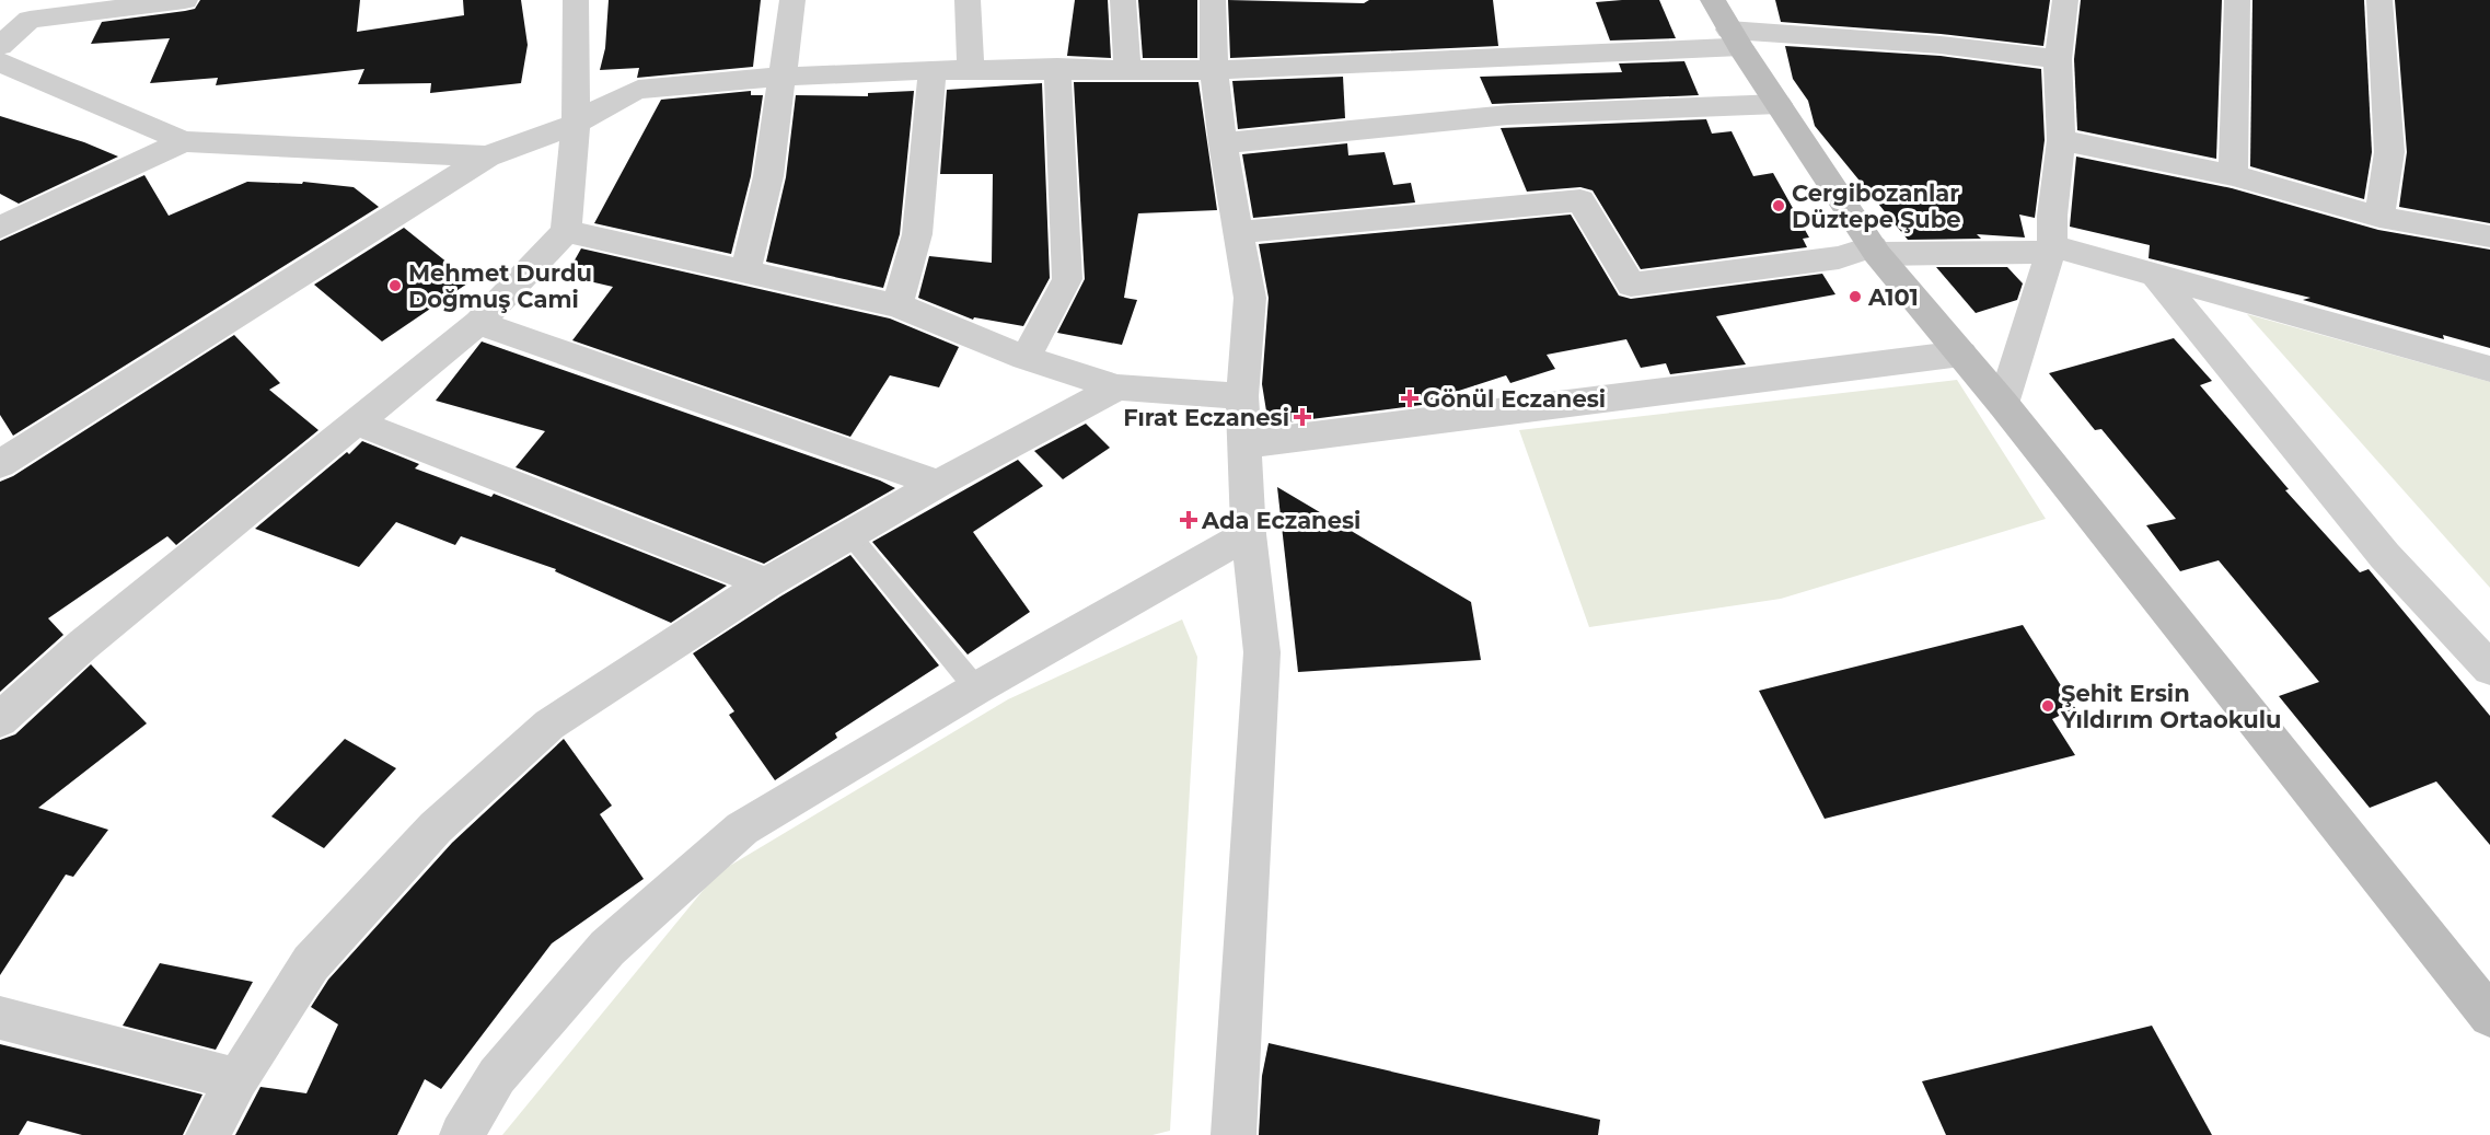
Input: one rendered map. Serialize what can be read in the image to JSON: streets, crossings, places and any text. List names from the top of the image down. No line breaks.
{"places":{"other":["Cergibozanlar Düztepe Şube","Mehmet Durdu Doğmuş Cami","A101","Şehit Ersin Yıldırım Ortaokulu"],"health":["Gönül Eczanesi","Fırat Eczanesi","Ada Eczanesi"]}}
